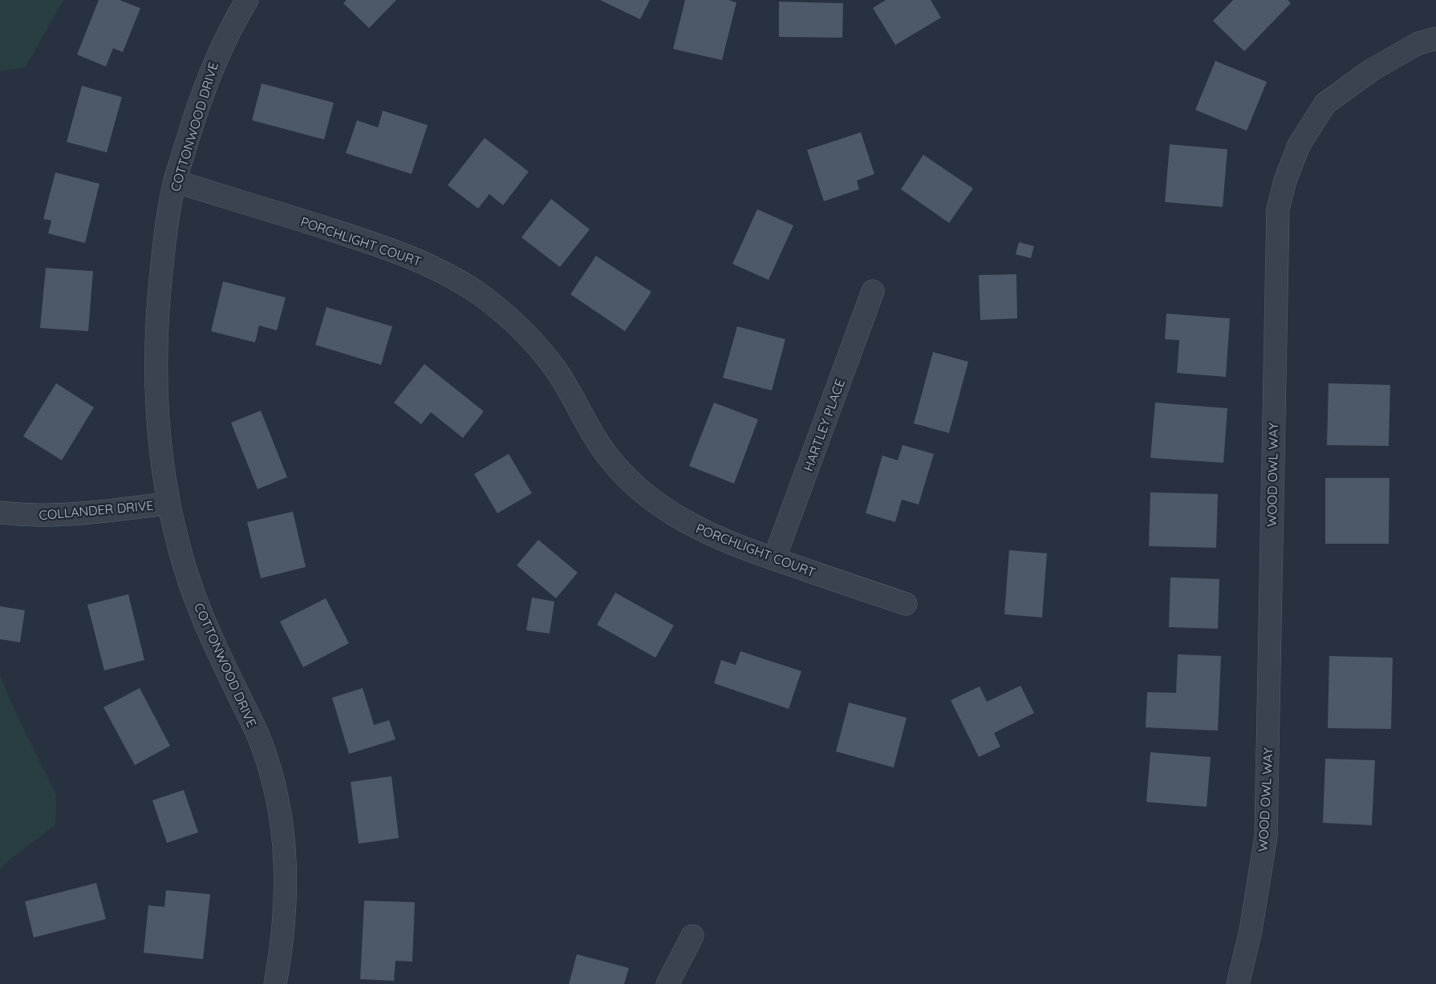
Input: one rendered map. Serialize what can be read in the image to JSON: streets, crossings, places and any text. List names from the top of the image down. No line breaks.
{"streets":{"street":["COTTONWOOD DRIVE","PORCHLIGHT COURT","HARTLEY PLACE","WOOD OWL WAY","COLLANDER DRIVE"]},"crossings":[["COTTONWOOD DRIVE","PORCHLIGHT COURT"],["COTTONWOOD DRIVE","COLLANDER DRIVE"],["PORCHLIGHT COURT","HARTLEY PLACE"]]}
